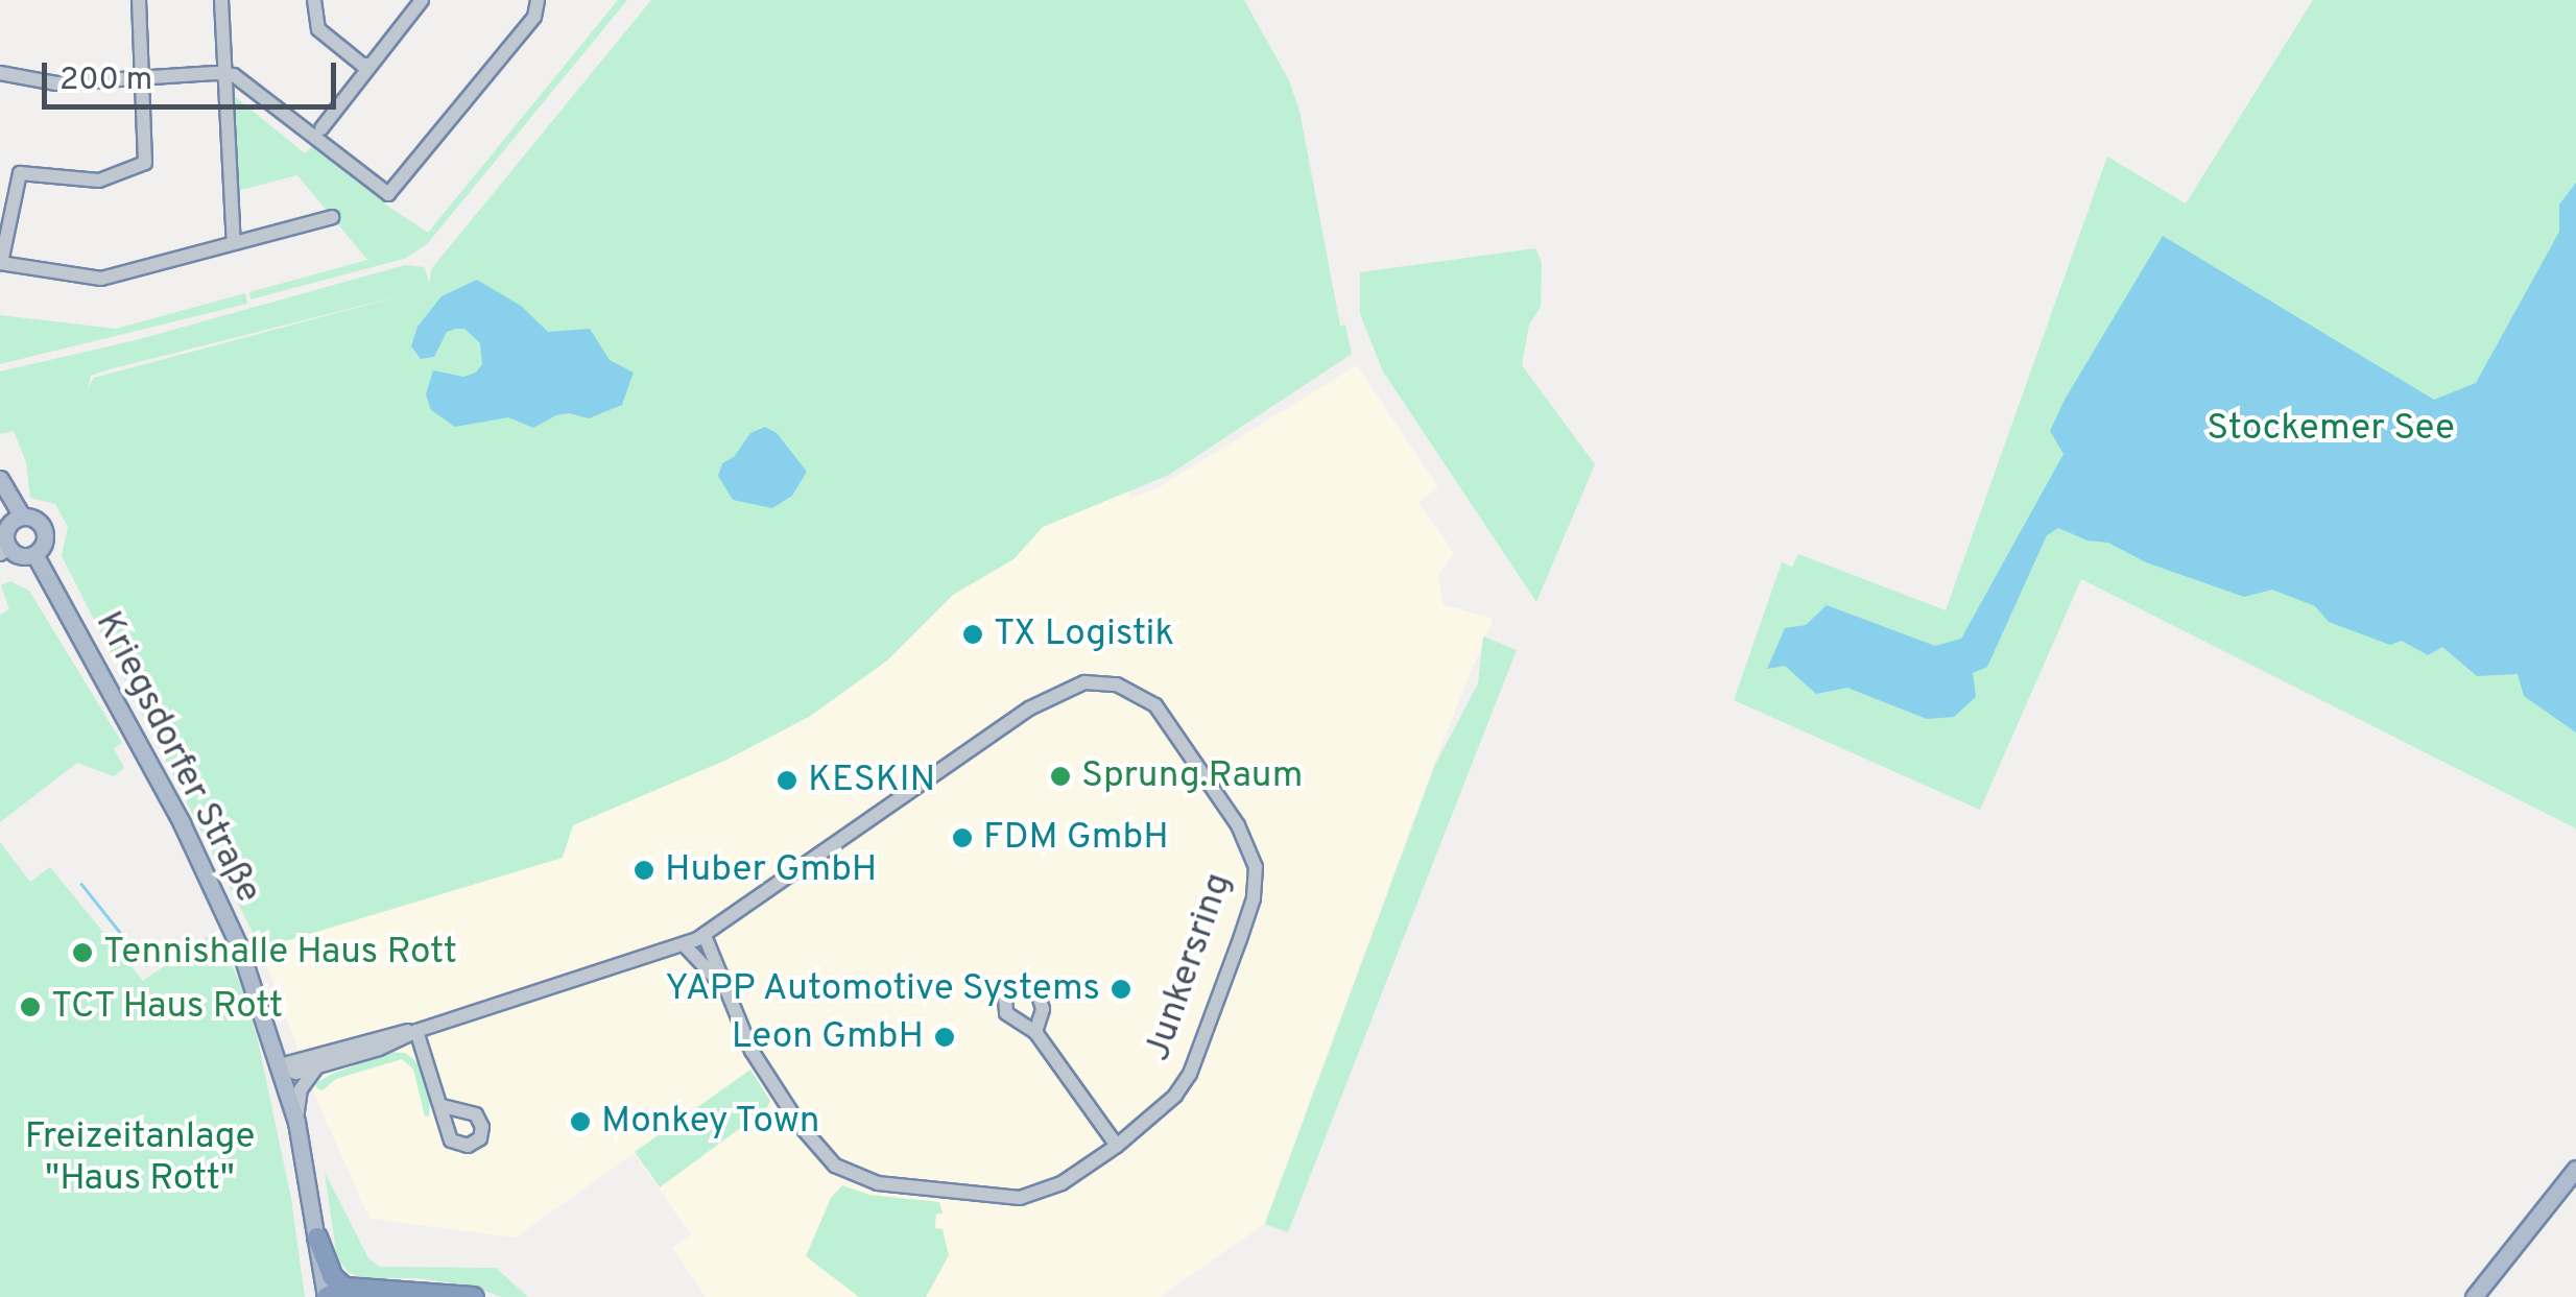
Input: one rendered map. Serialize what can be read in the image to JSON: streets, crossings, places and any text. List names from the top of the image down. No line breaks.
{"streets":{"main road":["Kriegsdorfer Straße"],"street":["Junkersring"]},"crossings":[["Kriegsdorfer Straße","Junkersring"]],"parks":["Stockemer See","Freizeitanlage \"Haus Rott\""],"places":["TX Logistik","Sprung.Raum","KESKIN","FDM GmbH","Huber GmbH","Tennishalle Haus Rott","YAPP Automotive Systems","TCT Haus Rott","Leon GmbH","Monkey Town"],"scale_bar":"200 m"}
